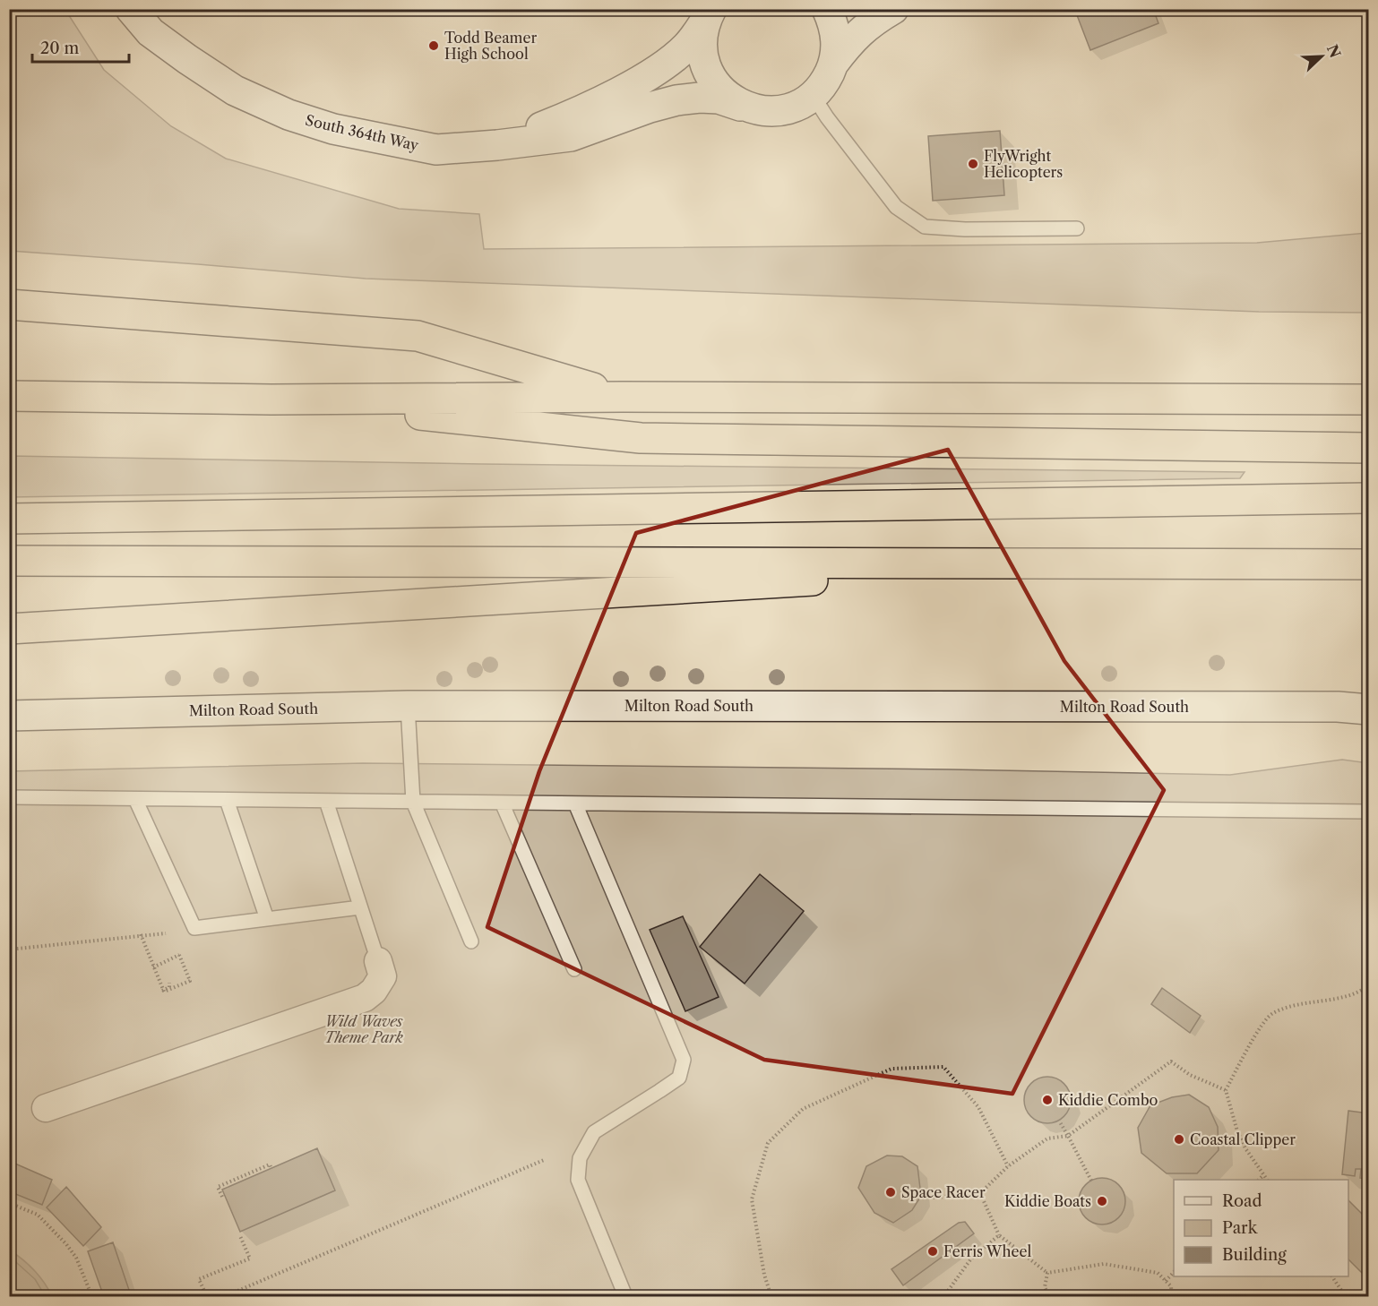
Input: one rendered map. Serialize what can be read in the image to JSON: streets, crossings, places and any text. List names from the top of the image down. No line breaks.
{"streets":{"street":["South 364th Way","Milton Road South"]},"parks":["Wild Waves Theme Park"],"places":["Todd Beamer High School","FlyWright Helicopters","Kiddie Combo","Coastal Clipper","Space Racer","Kiddie Boats","Ferris Wheel"],"legend":["Road","Park","Building"],"scale_bar":"20 m","north":"top right"}
